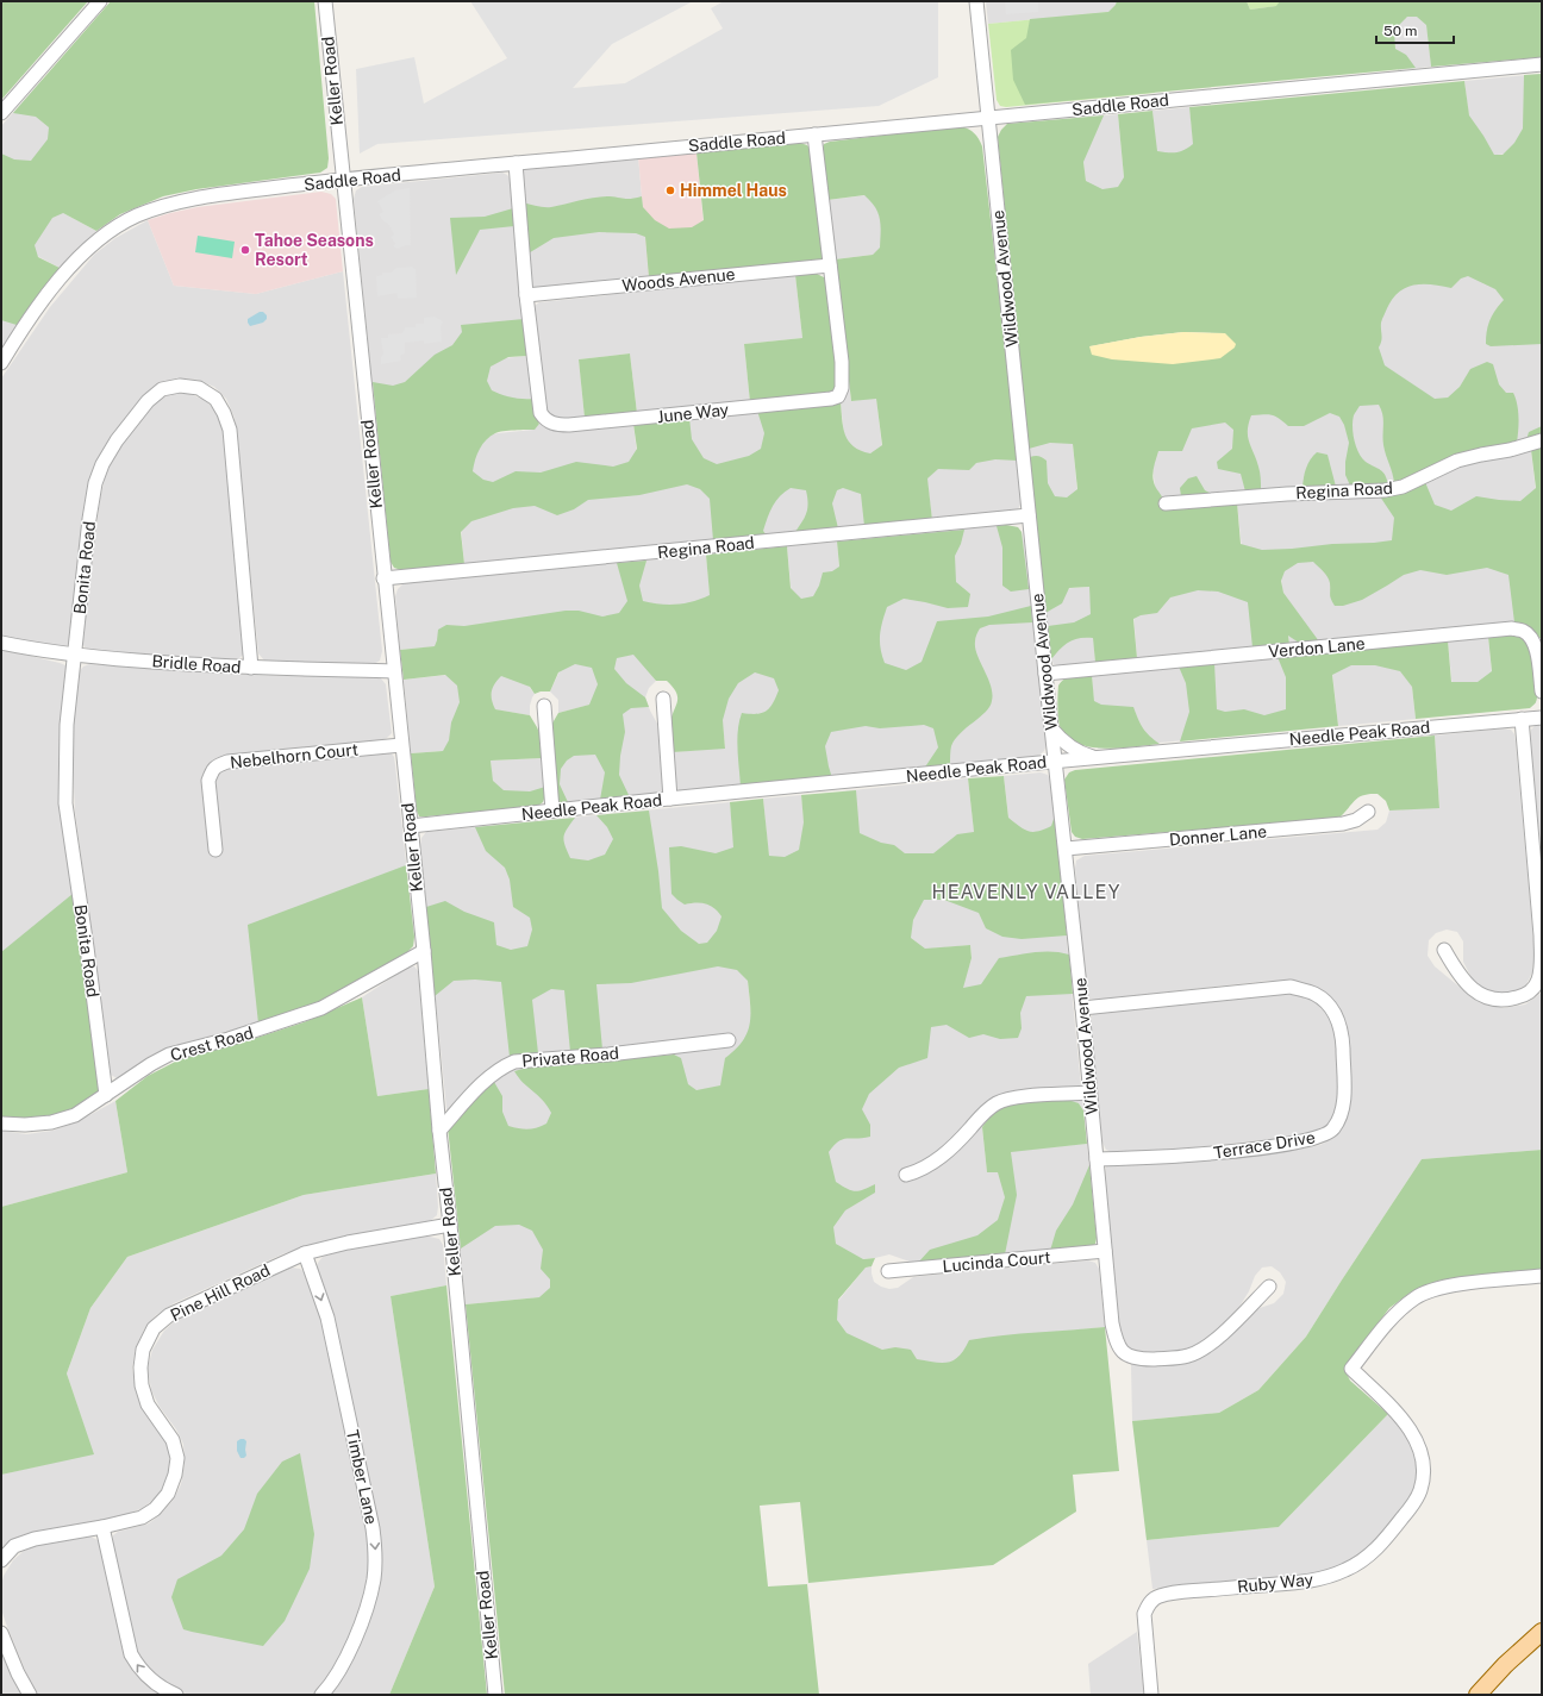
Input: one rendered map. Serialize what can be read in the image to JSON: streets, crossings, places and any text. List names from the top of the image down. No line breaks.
{"streets":{"street":["Keller Road","Saddle Road","Wildwood Avenue","Woods Avenue","June Way","Regina Road","Bonita Road","Verdon Lane","Bridle Road","Needle Peak Road","Nebelhorn Court","Donner Lane","Crest Road","Private Road","Terrace Drive","Lucinda Court","Pine Hill Road","Timber Lane","Ruby Way"]},"crossings":[["Keller Road","Saddle Road"],["Keller Road","Regina Road"],["Keller Road","Bridle Road"],["Keller Road","Needle Peak Road"],["Keller Road","Nebelhorn Court"],["Keller Road","Crest Road"],["Keller Road","Private Road"],["Keller Road","Pine Hill Road"],["Saddle Road","Wildwood Avenue"],["Saddle Road","June Way"],["Wildwood Avenue","Regina Road"],["Wildwood Avenue","Verdon Lane"],["Wildwood Avenue","Needle Peak Road"],["Wildwood Avenue","Donner Lane"],["Wildwood Avenue","Terrace Drive"],["Wildwood Avenue","Lucinda Court"],["Woods Avenue","June Way"],["Bonita Road","Bridle Road"],["Bonita Road","Crest Road"],["Pine Hill Road","Timber Lane"]],"one_way":["Timber Lane"],"districts":["HEAVENLY VALLEY"],"places":["Himmel Haus","Tahoe Seasons Resort"],"scale_bar":"50 m"}
